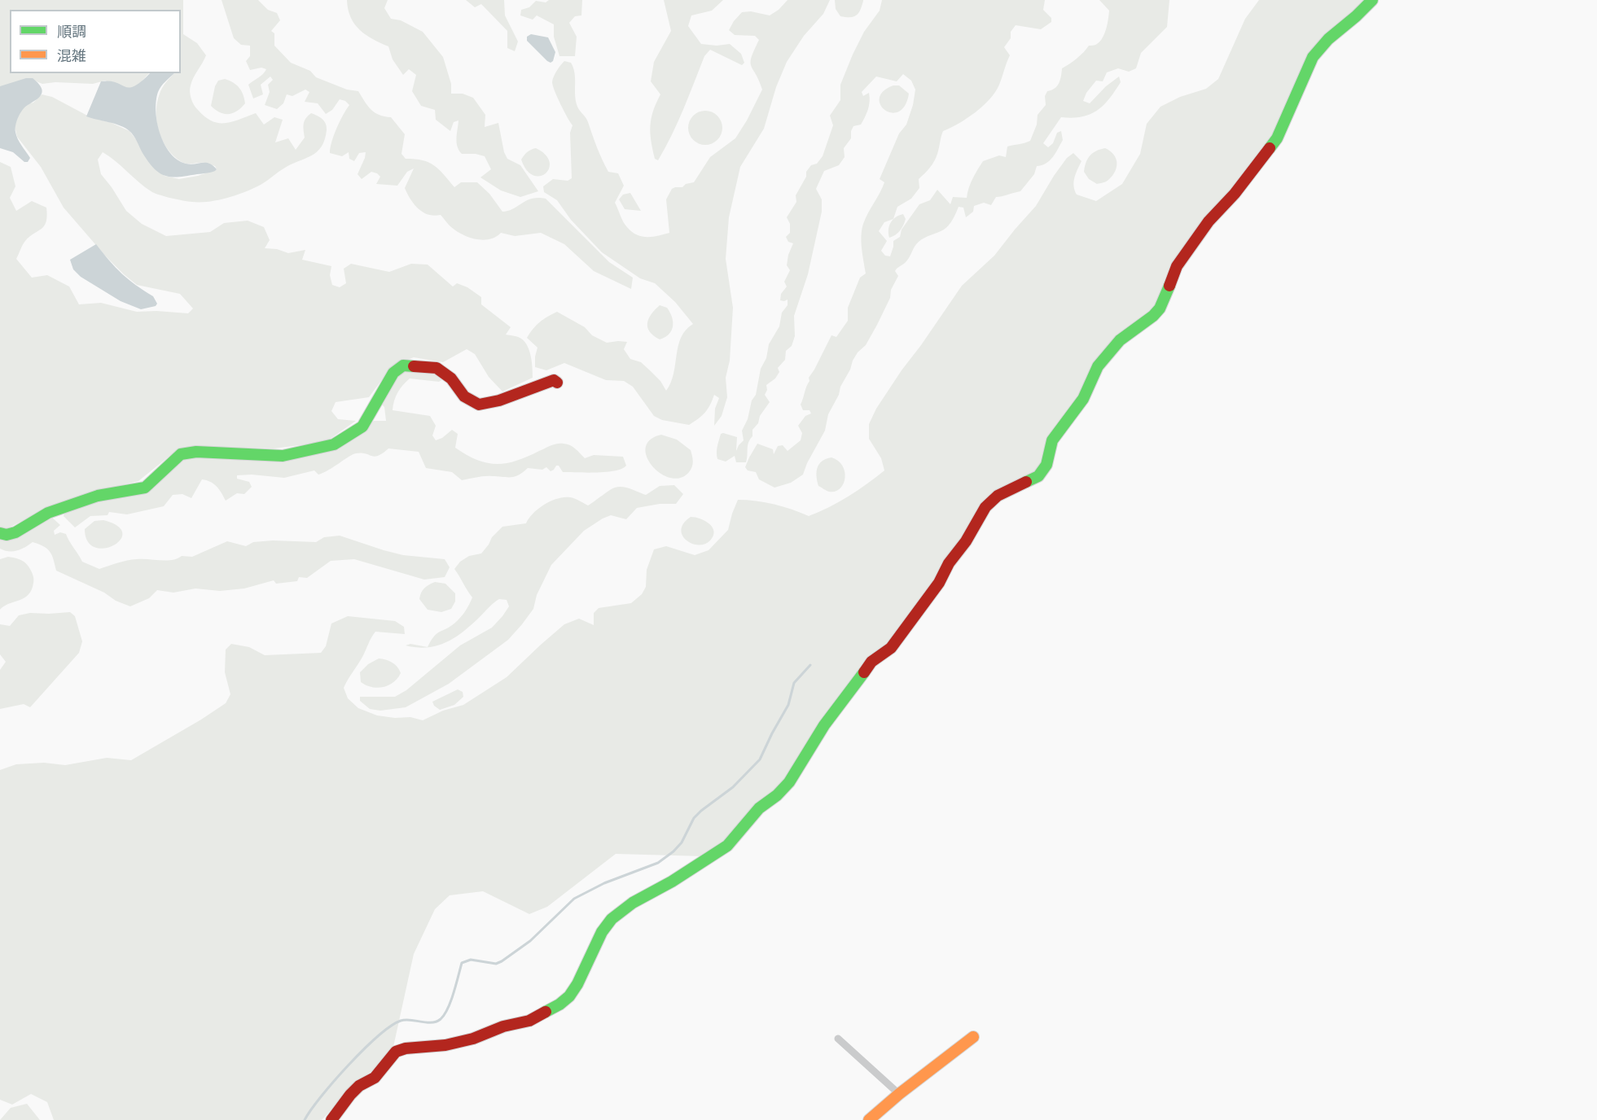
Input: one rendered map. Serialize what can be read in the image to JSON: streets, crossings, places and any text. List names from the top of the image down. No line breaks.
{"legend":["順調","混雑"]}
